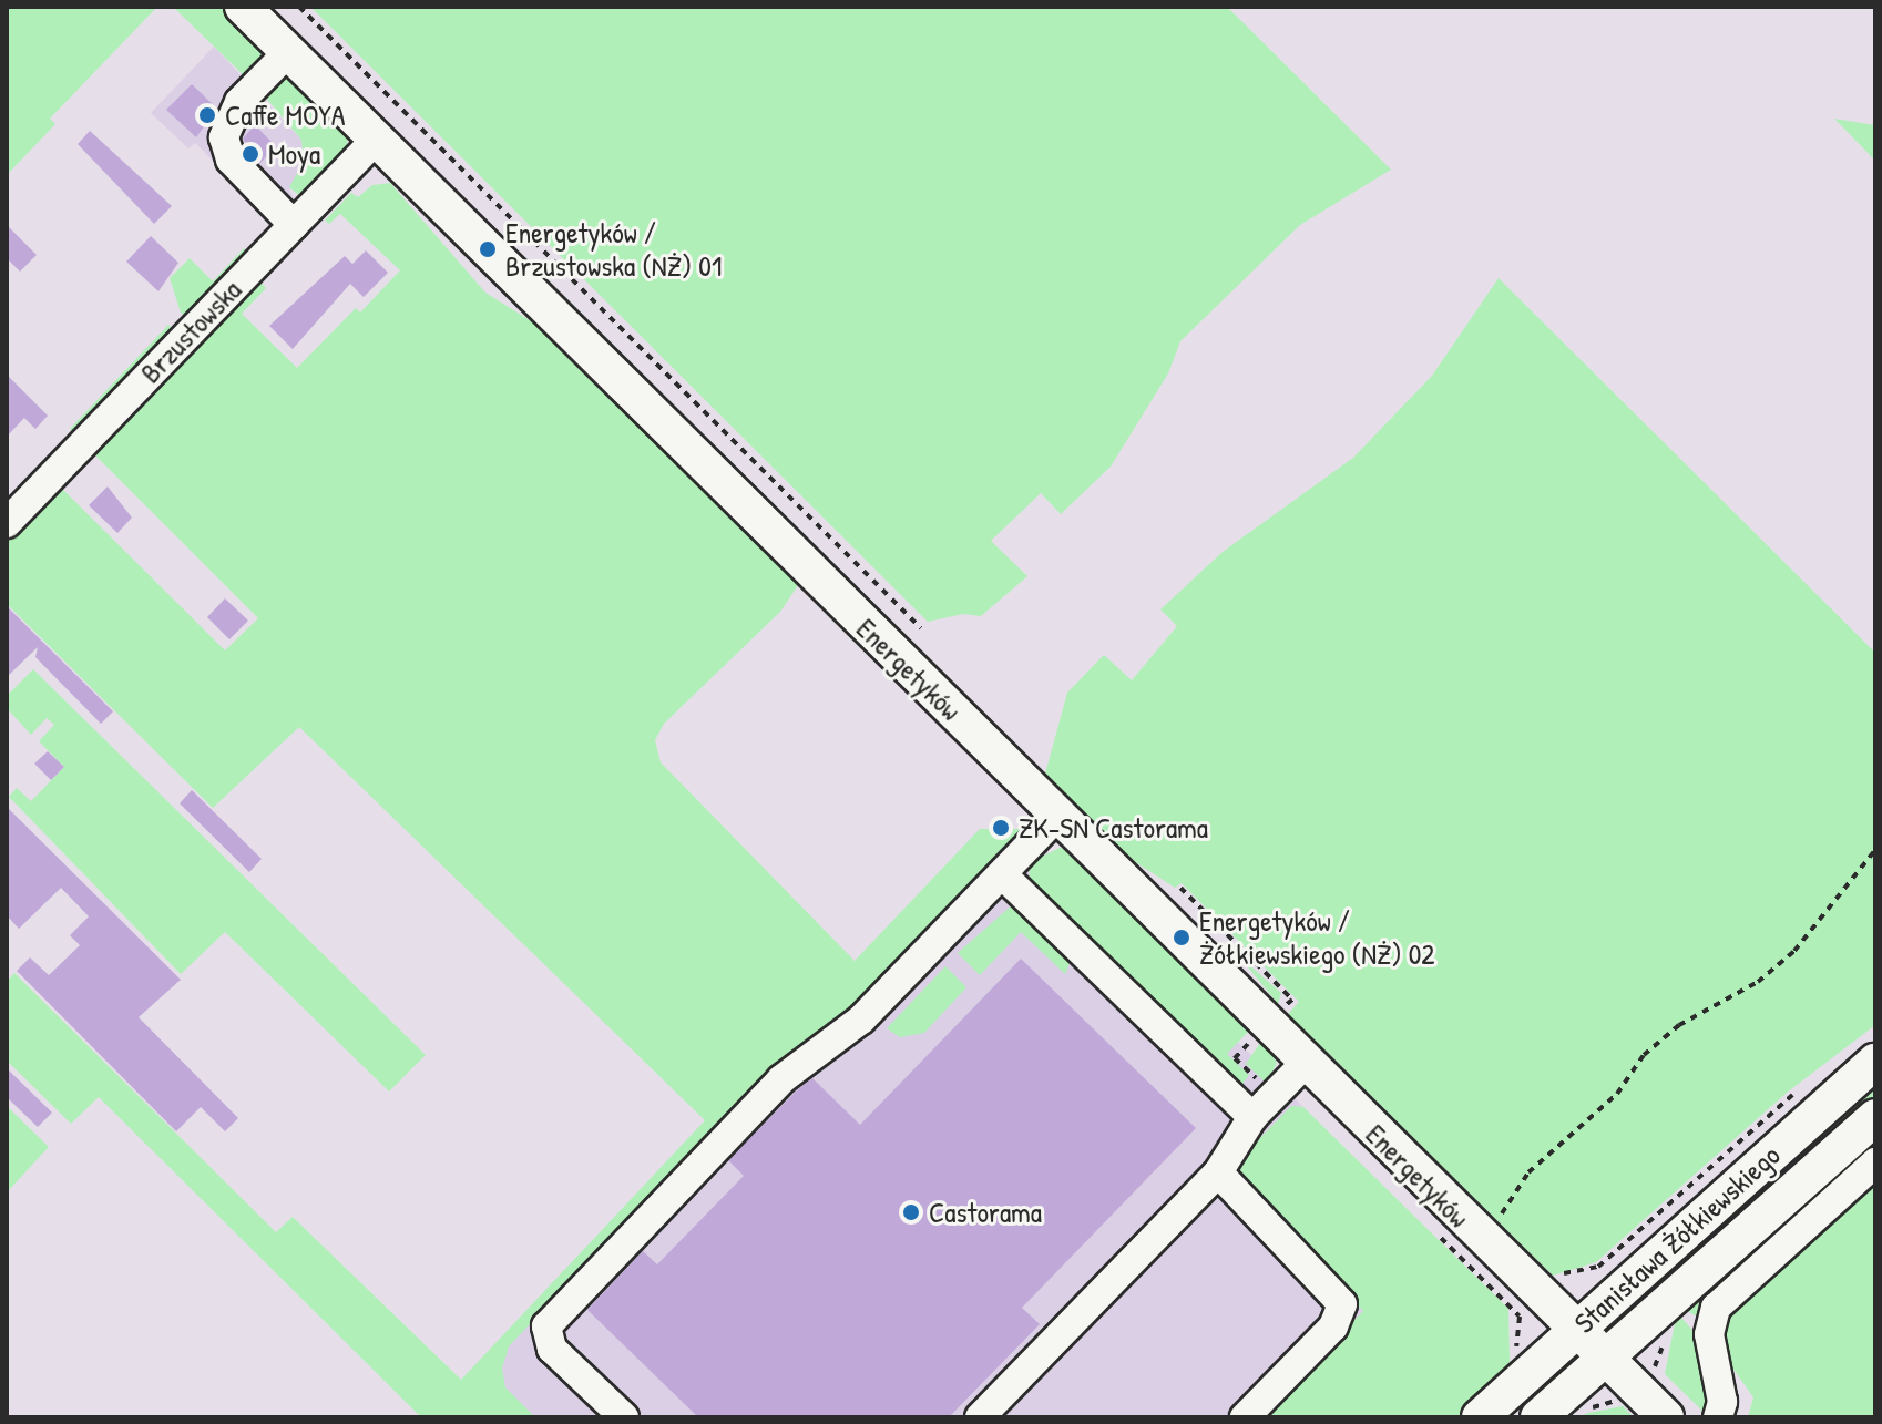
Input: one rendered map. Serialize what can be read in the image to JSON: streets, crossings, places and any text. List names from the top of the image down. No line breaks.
{"streets":{"main road":["Energetyków","Stanisława Żółkiewskiego"],"street":["Brzustowska"]},"crossings":[["Brzustowska","Energetyków"],["Energetyków","Stanisława Żółkiewskiego"]],"places":["Caffe MOYA","Moya","Energetyków / Brzustowska (NŻ) 01","ZK-SN Castorama","Energetyków / Żółkiewskiego (NŻ) 02","Castorama"]}
